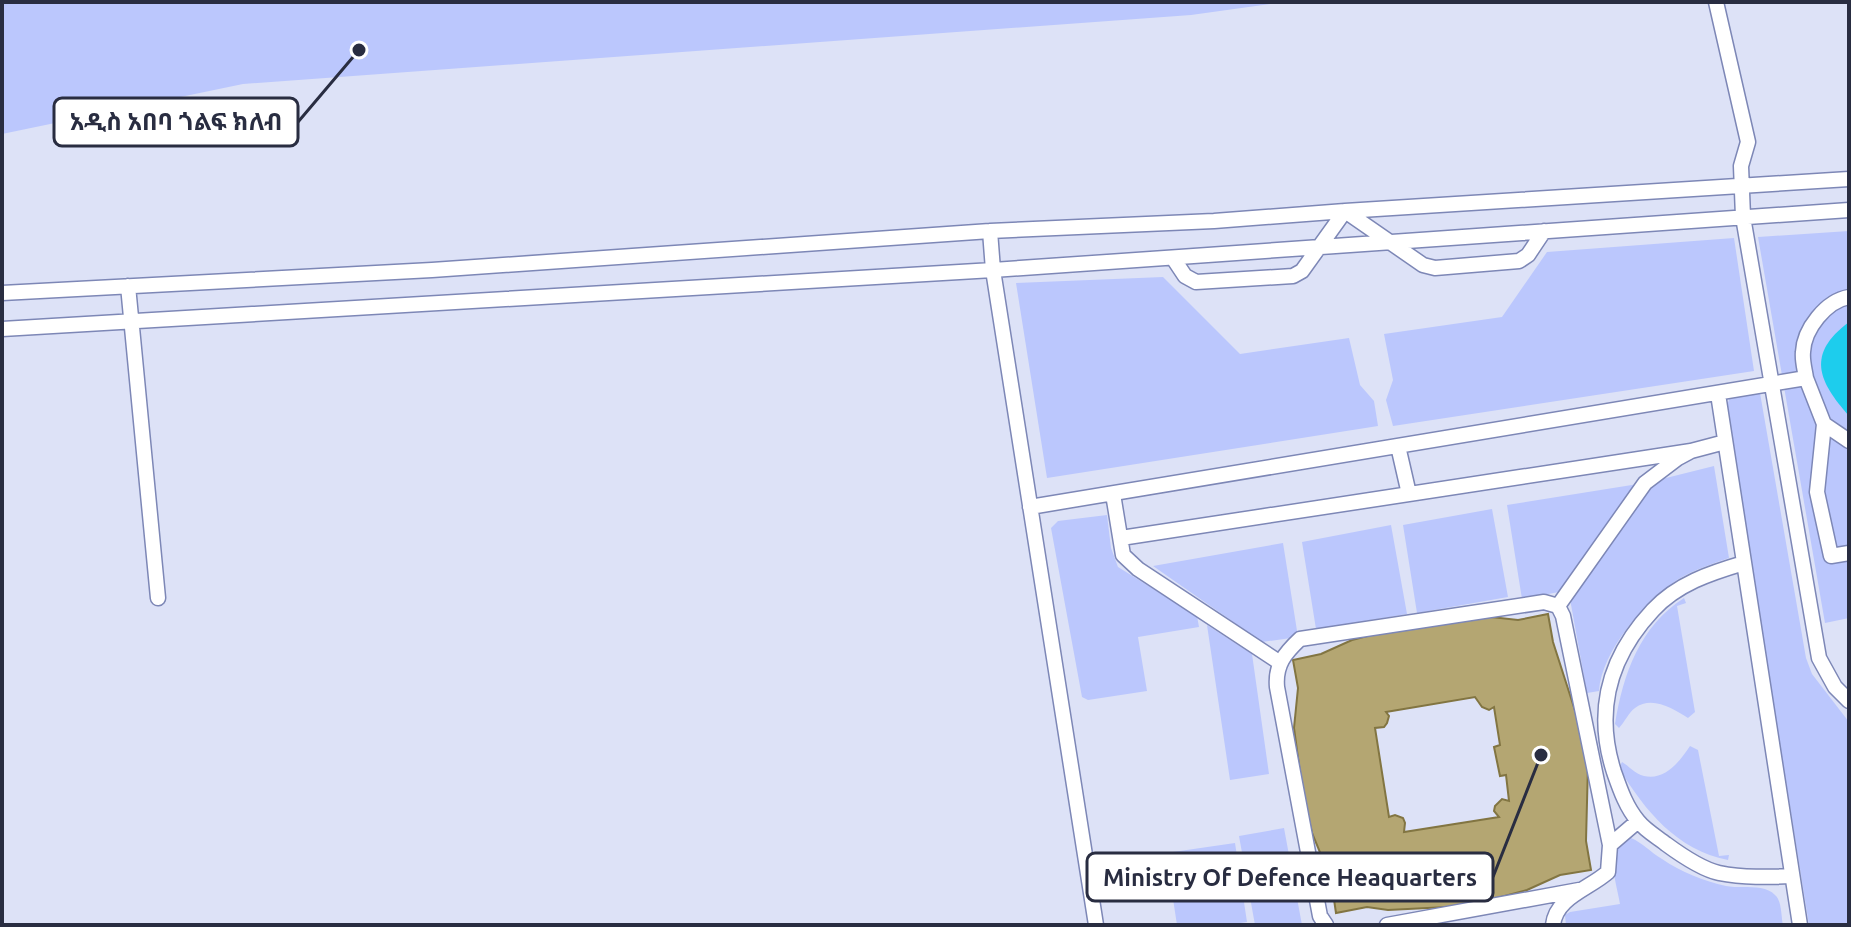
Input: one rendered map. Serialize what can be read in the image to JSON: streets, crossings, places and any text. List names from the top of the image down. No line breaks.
{"places":["አዲስ አበባ ጎልፍ ክለብ","Ministry Of Defence Heaquarters"]}
